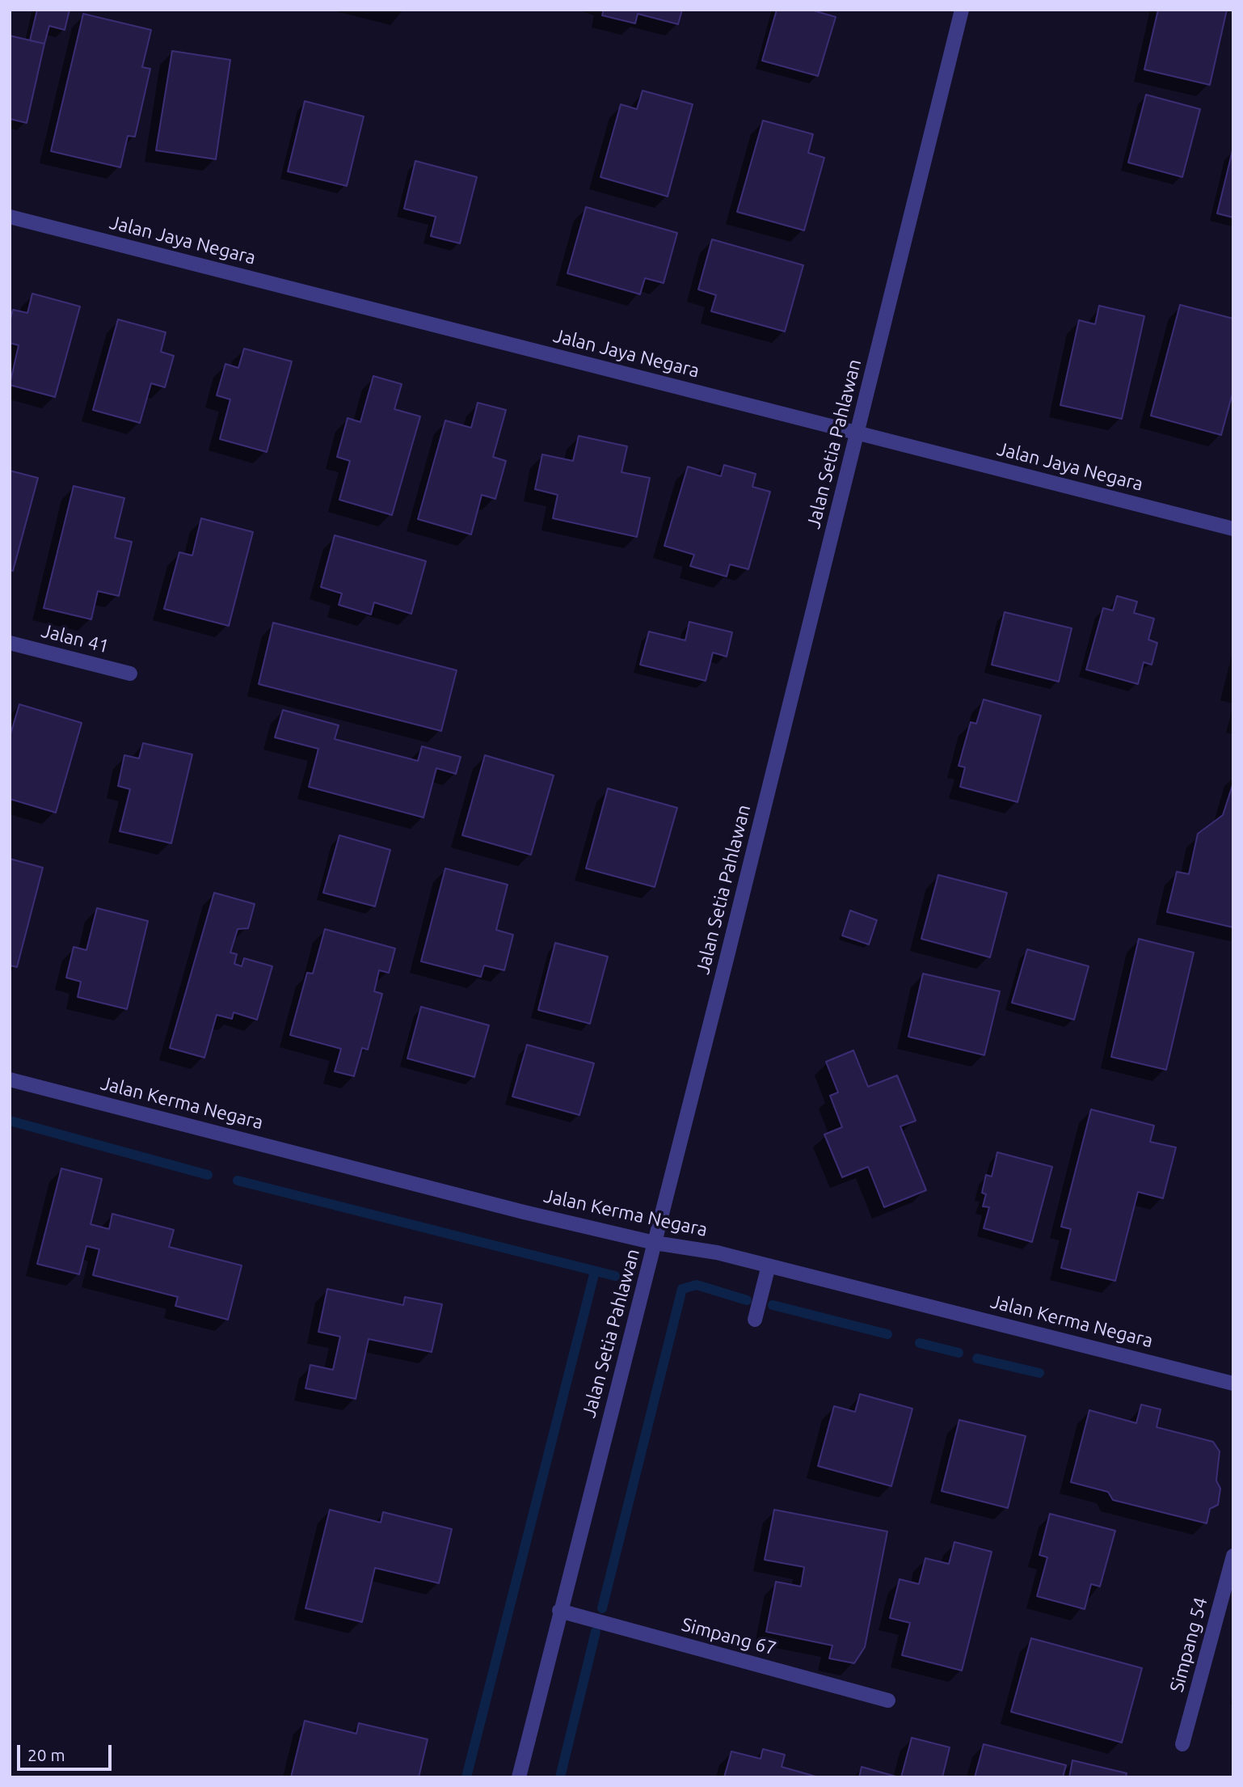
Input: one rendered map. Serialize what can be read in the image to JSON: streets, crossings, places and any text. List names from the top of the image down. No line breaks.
{"streets":{"street":["Jalan Jaya Negara","Jalan Setia Pahlawan","Jalan 41","Jalan Kerma Negara","Simpang 67","Simpang 54"]},"crossings":[["Jalan Jaya Negara","Jalan Setia Pahlawan"],["Jalan Setia Pahlawan","Jalan Kerma Negara"],["Jalan Setia Pahlawan","Simpang 67"]],"scale_bar":"20 m"}
